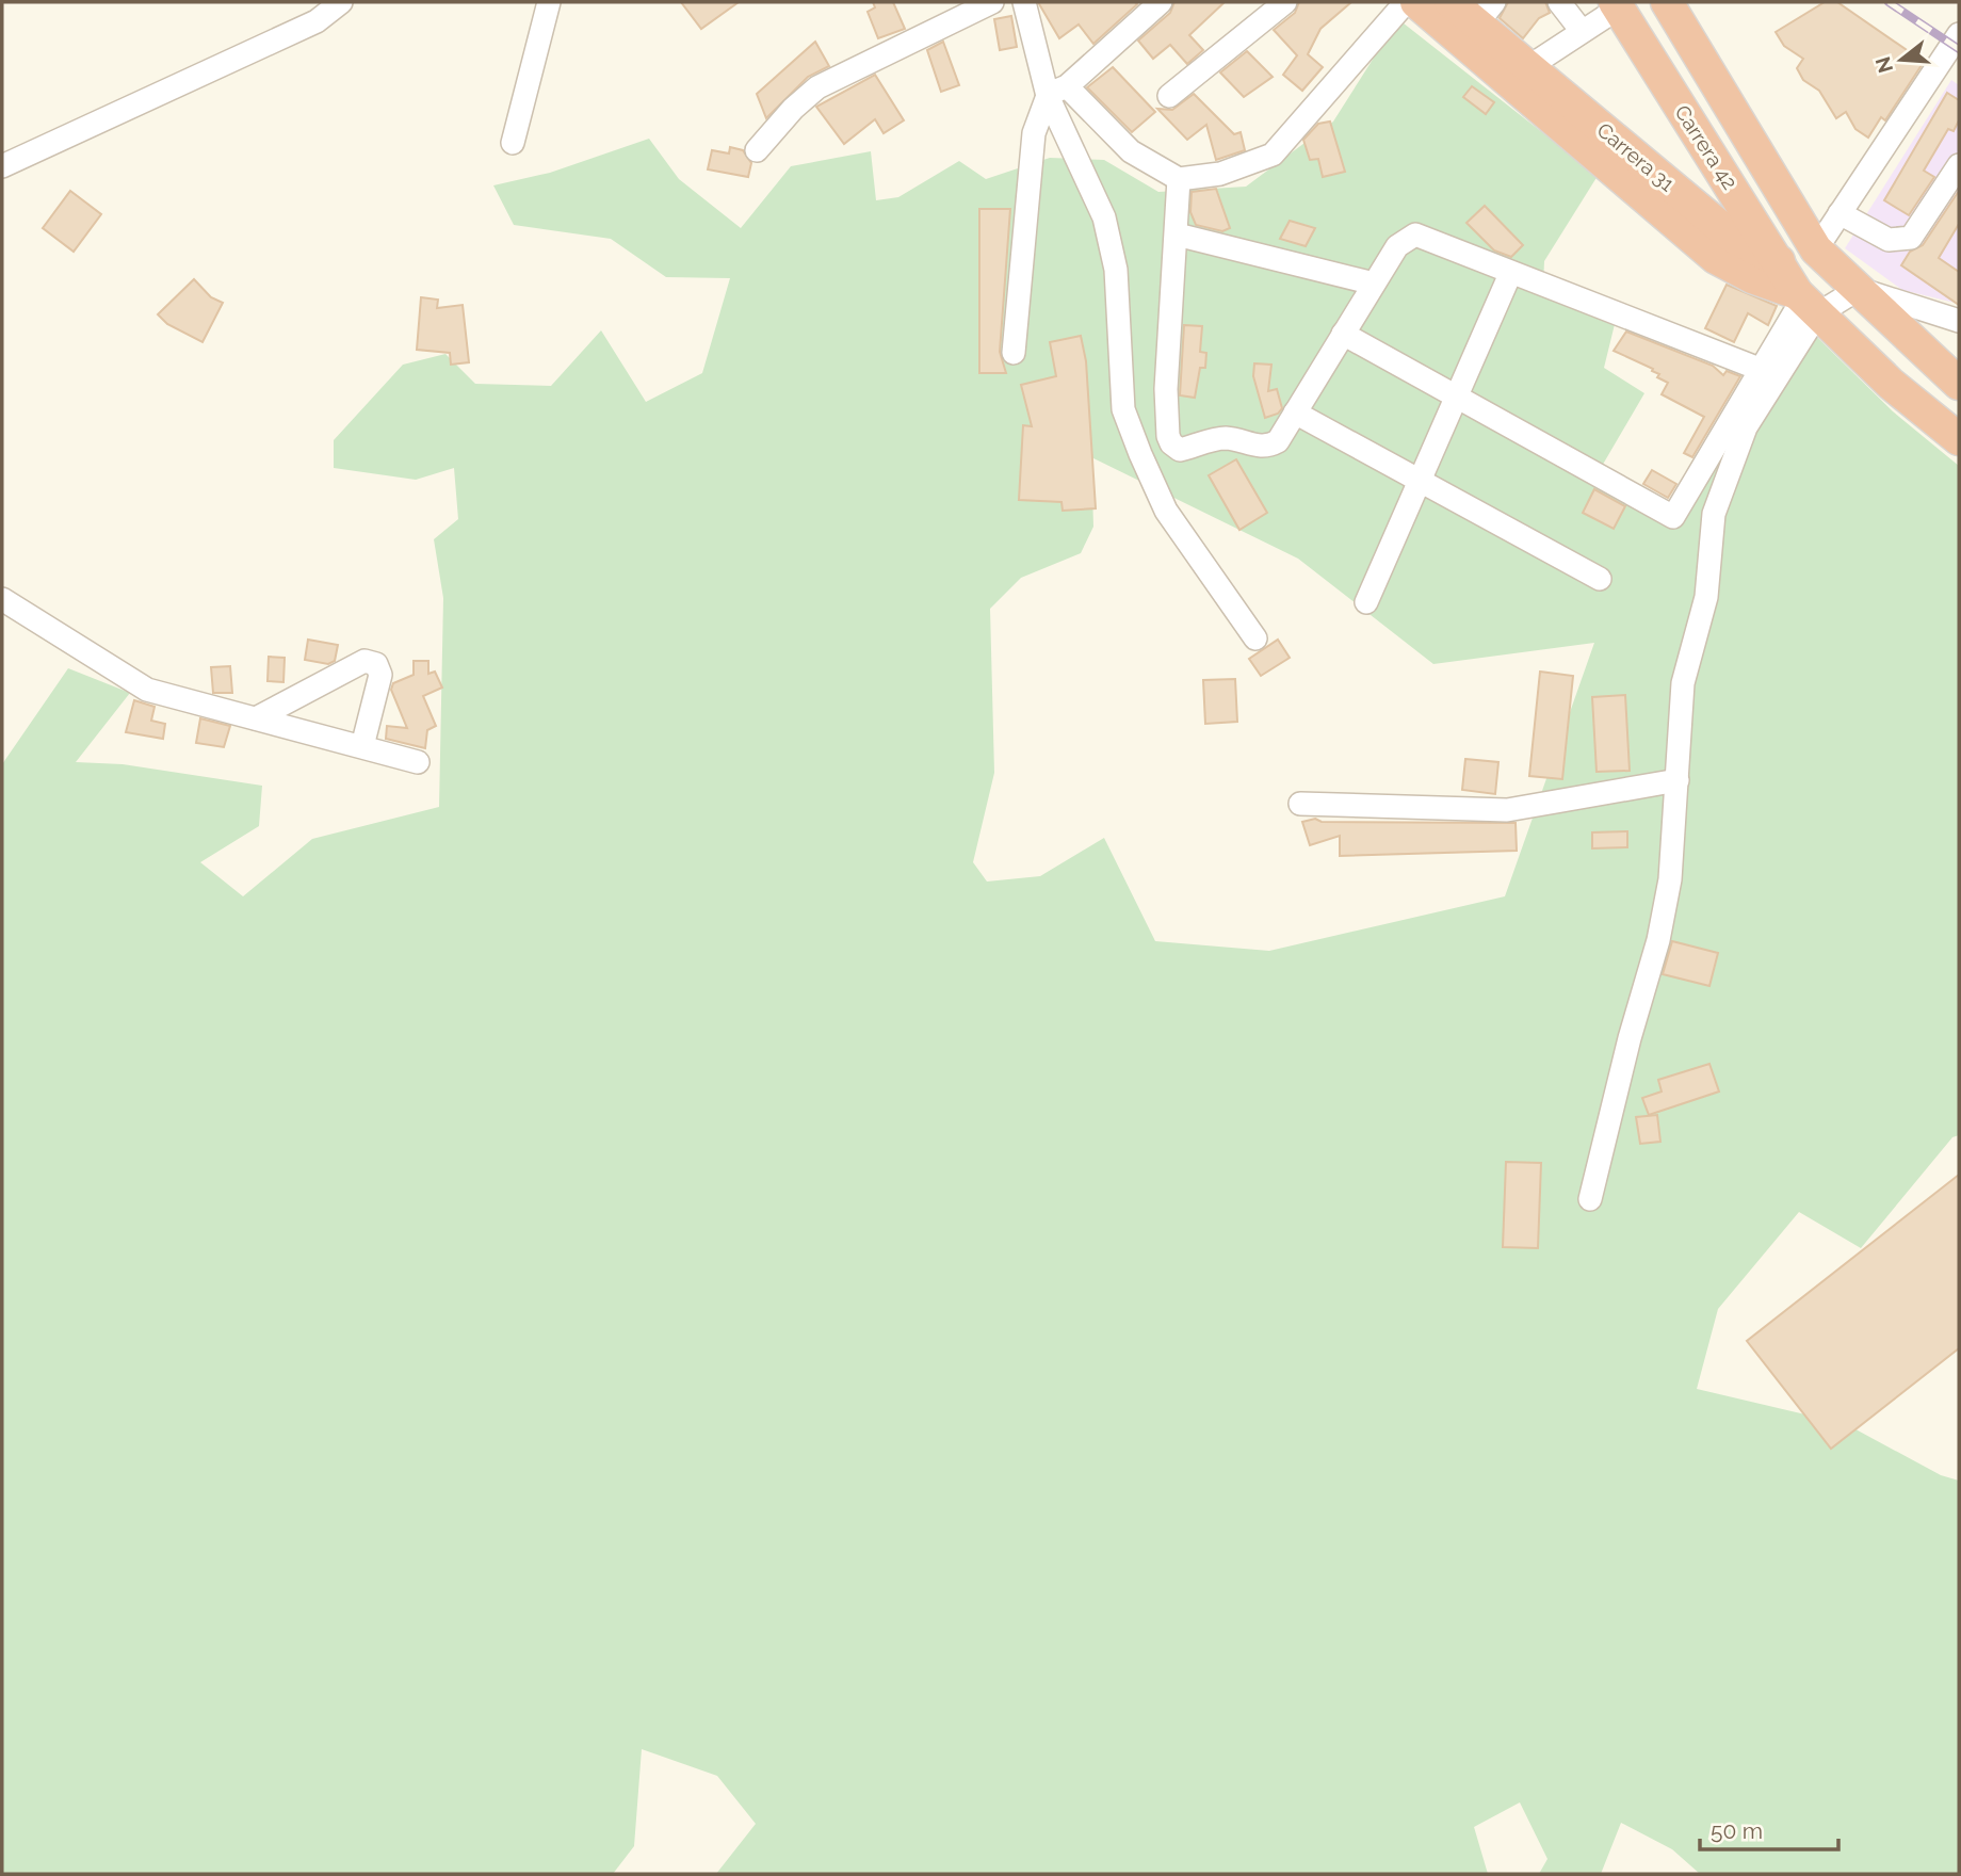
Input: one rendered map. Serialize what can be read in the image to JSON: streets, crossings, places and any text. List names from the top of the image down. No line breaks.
{"streets":{"highway":["Carrera 42","Carrera 31"]},"crossings":[["Carrera 42","Carrera 31"]],"scale_bar":"50 m","north":"left"}
